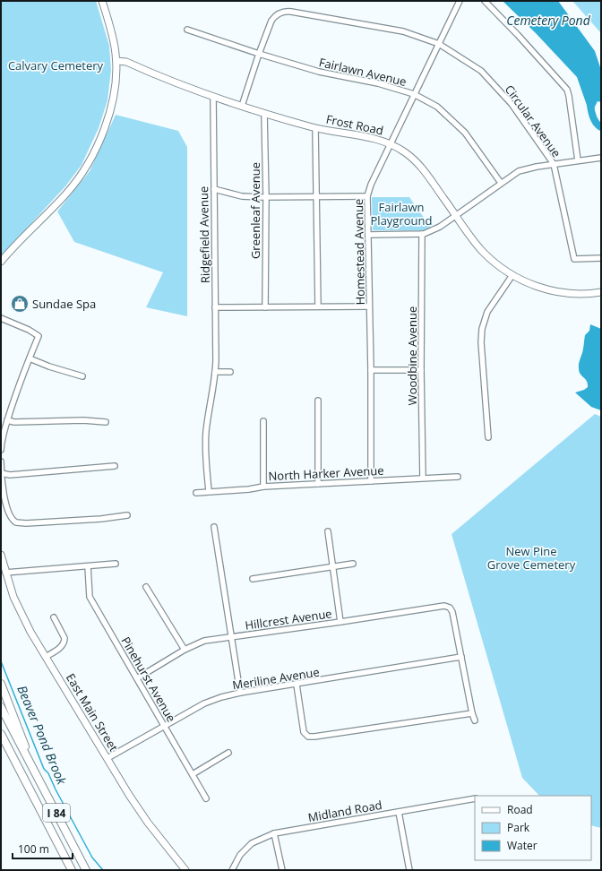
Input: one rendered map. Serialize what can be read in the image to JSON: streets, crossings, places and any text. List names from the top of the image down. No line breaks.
{"streets":{"highway":["I 84"],"main road":["Frost Road","East Main Street"],"street":["Fairlawn Avenue","Circular Avenue","Greenleaf Avenue","Ridgefield Avenue","Homestead Avenue","Woodbine Avenue","North Harker Avenue","Hillcrest Avenue","Meriline Avenue","Pinehurst Avenue","Midland Road"]},"crossings":[["Fairlawn Avenue","Circular Avenue"],["Fairlawn Avenue","Homestead Avenue"],["Circular Avenue","Frost Road"],["Circular Avenue","Homestead Avenue"],["Frost Road","Greenleaf Avenue"],["Frost Road","Ridgefield Avenue"],["Frost Road","Homestead Avenue"],["Ridgefield Avenue","North Harker Avenue"],["Homestead Avenue","North Harker Avenue"],["Woodbine Avenue","North Harker Avenue"],["Hillcrest Avenue","Meriline Avenue"],["Hillcrest Avenue","Pinehurst Avenue"],["Meriline Avenue","Pinehurst Avenue"],["Meriline Avenue","East Main Street"]],"water":["Cemetery Pond","Beaver Pond Brook"],"parks":["Calvary Cemetery","Fairlawn Playground","New Pine Grove Cemetery"],"places":{"shop":["Sundae Spa"]},"legend":["Road","Park","Water"],"scale_bar":"100 m"}
